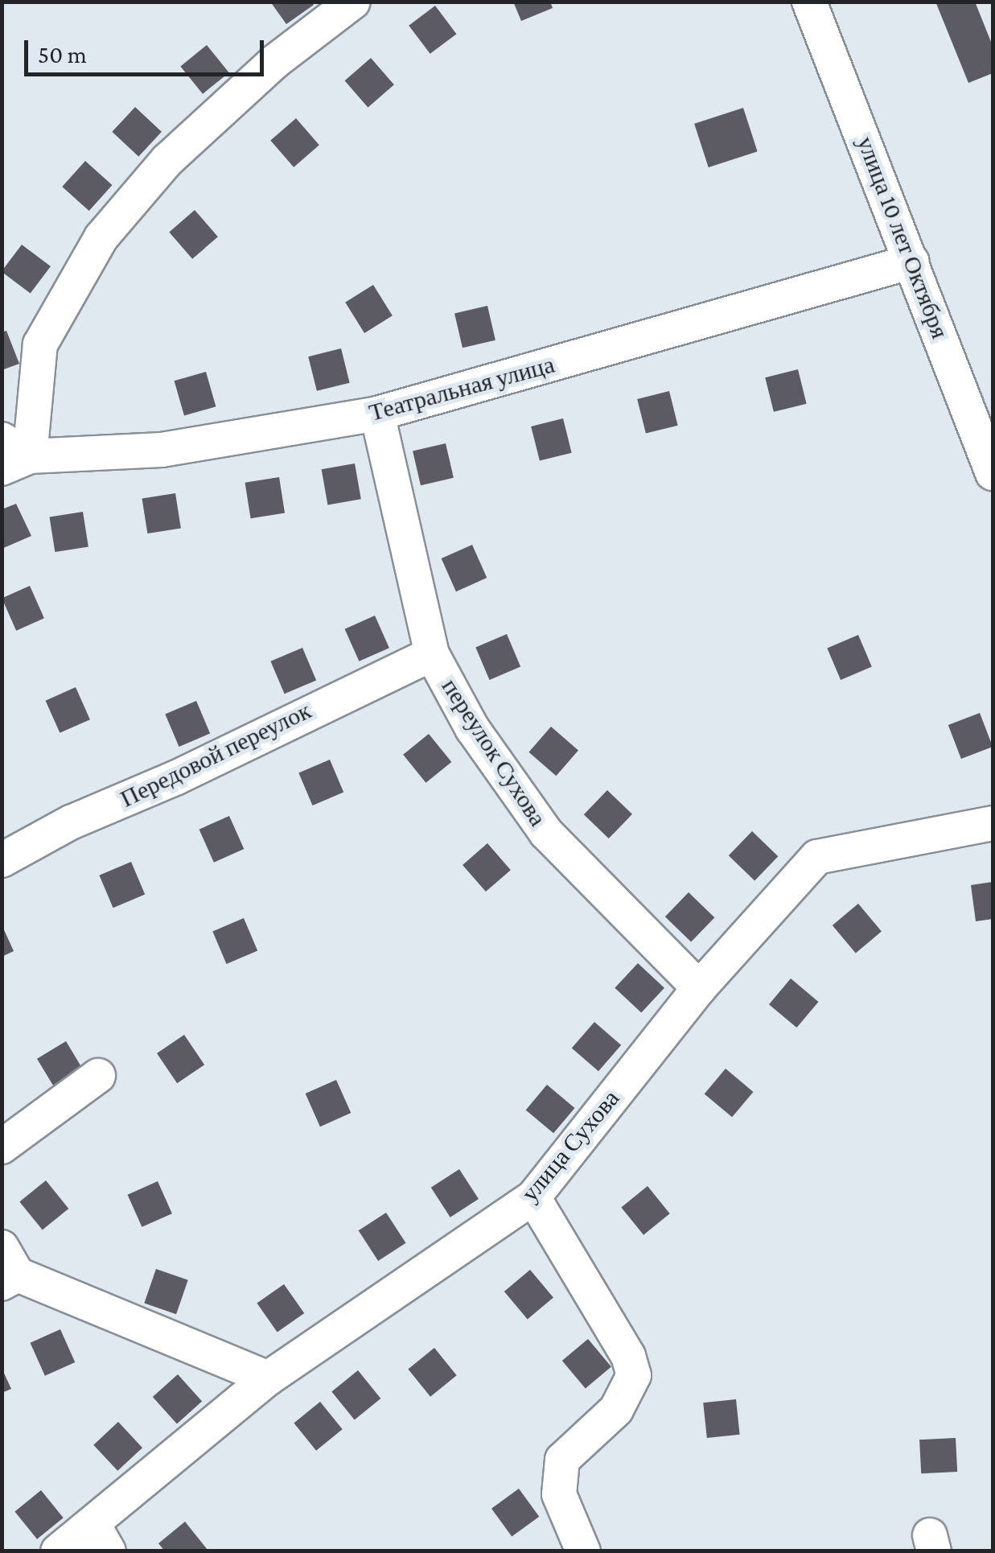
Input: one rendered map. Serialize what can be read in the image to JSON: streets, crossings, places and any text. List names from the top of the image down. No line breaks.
{"streets":{"street":["улица 10 лет Октября","Театральная улица","переулок Сухова","Передовой переулок","улица Сухова"]},"crossings":[["улица 10 лет Октября","Театральная улица"],["Театральная улица","переулок Сухова"],["переулок Сухова","Передовой переулок"],["переулок Сухова","улица Сухова"]],"scale_bar":"50 m"}
